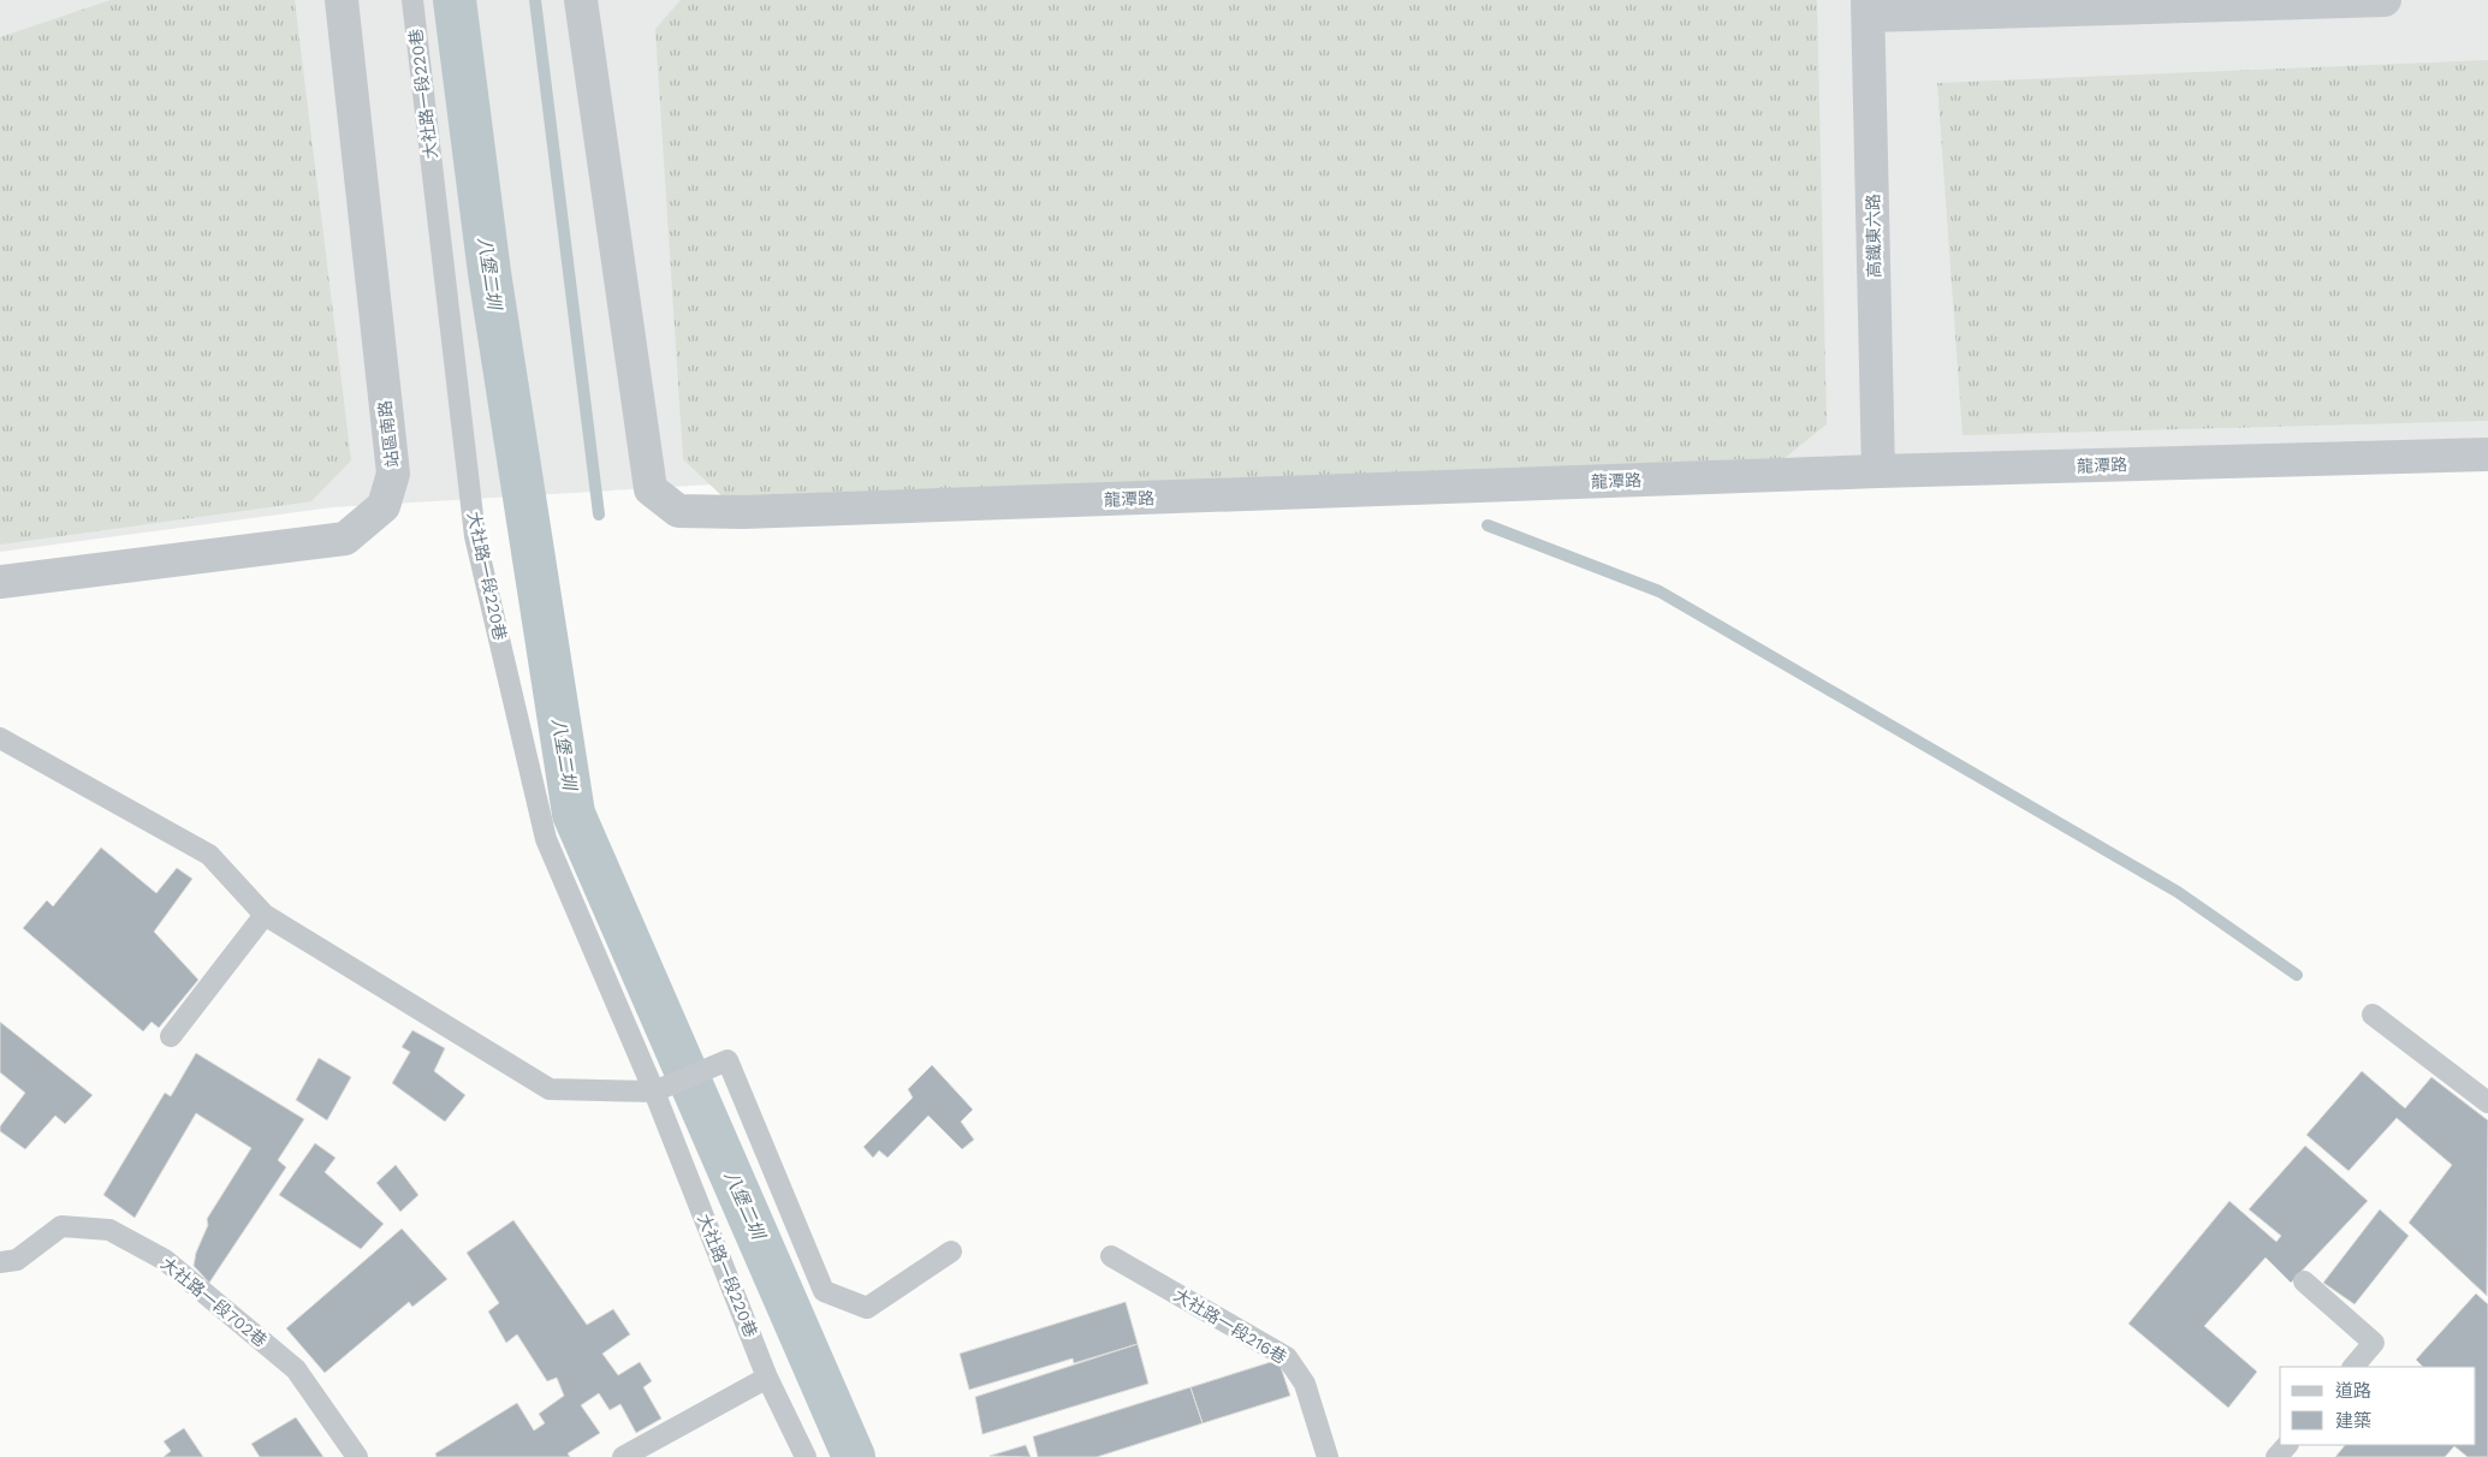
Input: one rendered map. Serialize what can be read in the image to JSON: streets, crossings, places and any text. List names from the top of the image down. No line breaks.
{"streets":{"street":["高鐵東六路","站區南路","龍潭路"],"lane":["大社路一段220巷","大社路一段702巷","大社路一段216巷"]},"crossings":[["高鐵東六路","龍潭路"]],"water":["八堡二圳"],"legend":["道路","建築"]}
